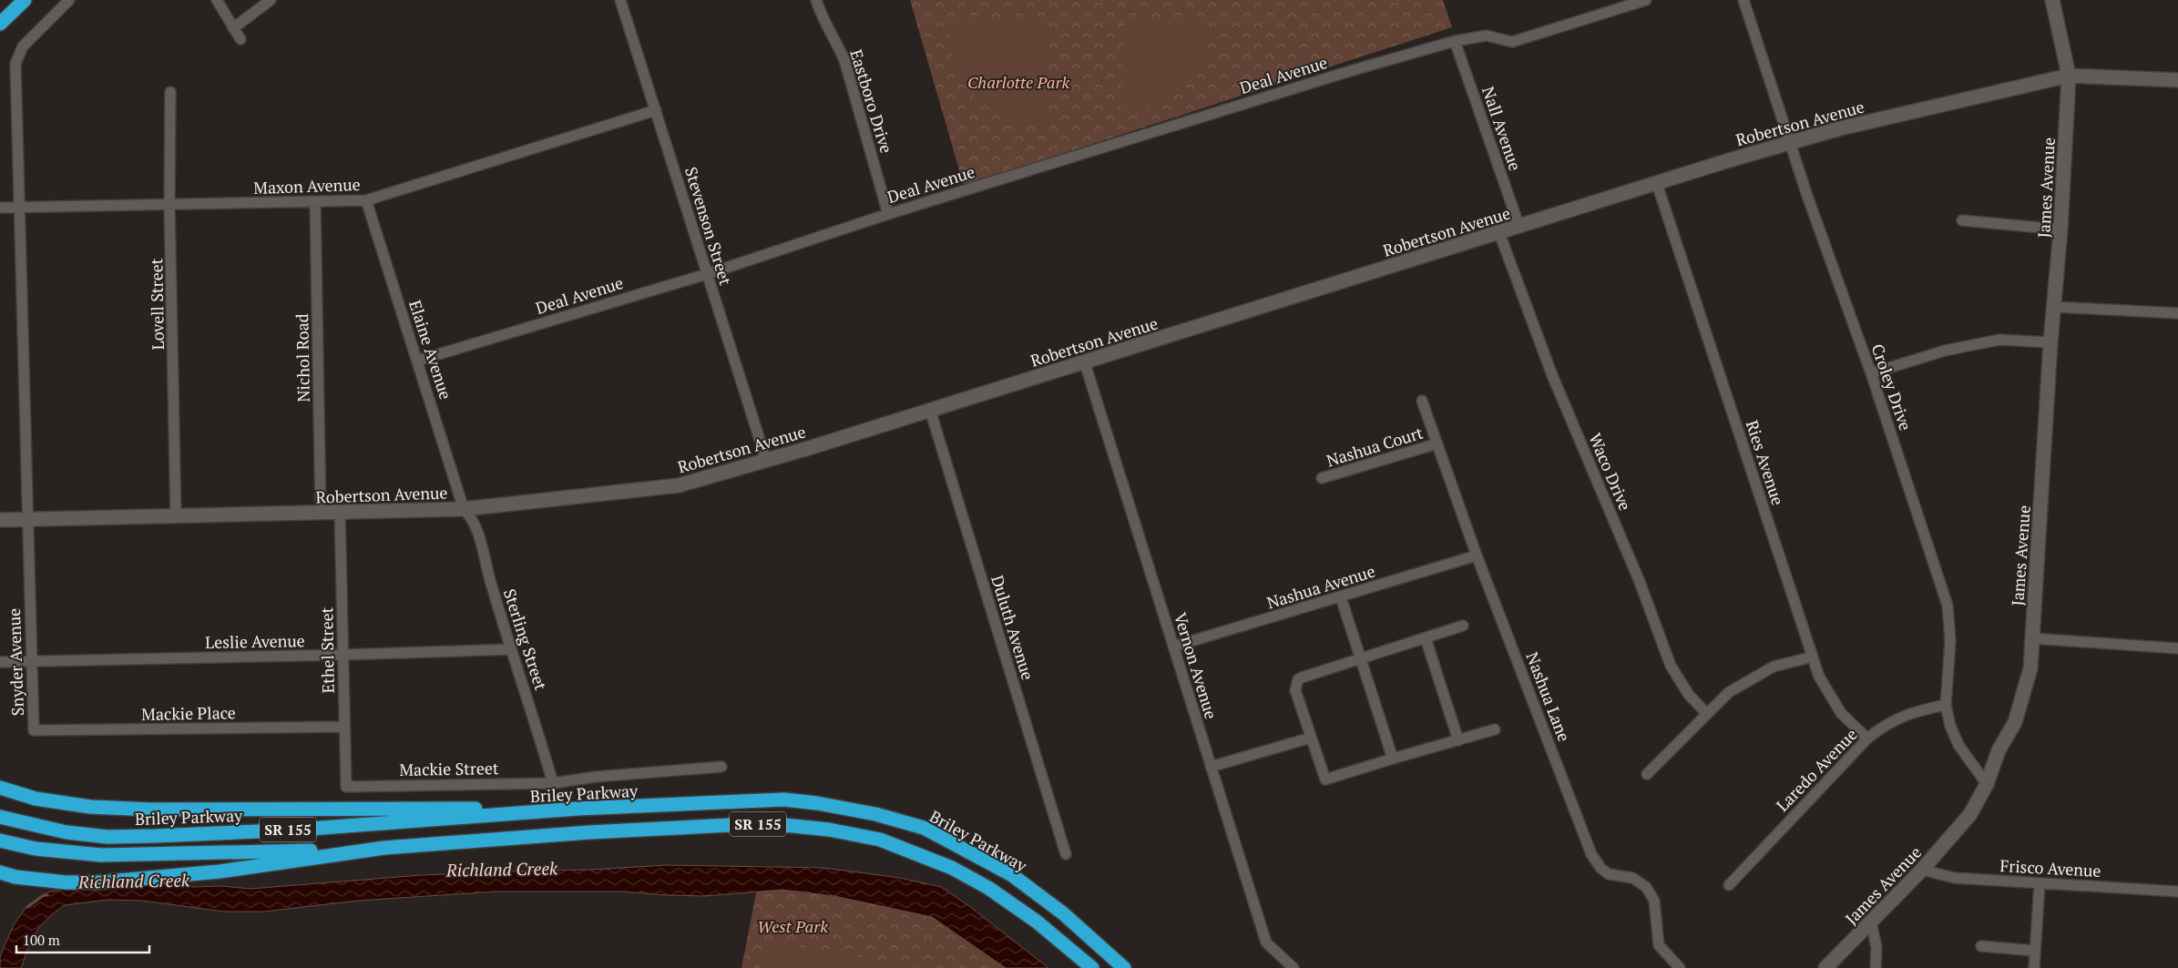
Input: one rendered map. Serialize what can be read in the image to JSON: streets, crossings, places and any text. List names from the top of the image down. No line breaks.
{"streets":{"highway":["Briley Parkway","SR 155"],"street":["Deal Avenue","Eastboro Drive","Robertson Avenue","Nall Avenue","Maxon Avenue","James Avenue","Stevenson Street","Lovell Street","Elaine Avenue","Nichol Road","Croley Drive","Nashua Court","Ries Avenue","Waco Drive","Nashua Avenue","Duluth Avenue","Sterling Street","Leslie Avenue","Ethel Street","Snyder Avenue","Vernon Avenue","Nashua Lane","Mackie Place","Mackie Street","Laredo Avenue","Frisco Avenue"]},"crossings":[["Deal Avenue","Eastboro Drive"],["Deal Avenue","Nall Avenue"],["Deal Avenue","Stevenson Street"],["Deal Avenue","Elaine Avenue"],["Robertson Avenue","Nall Avenue"],["Robertson Avenue","James Avenue"],["Robertson Avenue","Stevenson Street"],["Robertson Avenue","Lovell Street"],["Robertson Avenue","Elaine Avenue"],["Robertson Avenue","Nichol Road"],["Robertson Avenue","Croley Drive"],["Robertson Avenue","Ries Avenue"],["Robertson Avenue","Waco Drive"],["Robertson Avenue","Duluth Avenue"],["Robertson Avenue","Sterling Street"],["Robertson Avenue","Ethel Street"],["Robertson Avenue","Snyder Avenue"],["Robertson Avenue","Vernon Avenue"],["Maxon Avenue","Stevenson Street"],["Maxon Avenue","Lovell Street"],["Maxon Avenue","Elaine Avenue"],["Maxon Avenue","Nichol Road"],["Maxon Avenue","Snyder Avenue"],["James Avenue","Croley Drive"],["James Avenue","Frisco Avenue"],["Elaine Avenue","Sterling Street"],["Croley Drive","Laredo Avenue"],["Nashua Court","Nashua Lane"],["Ries Avenue","Laredo Avenue"],["Nashua Avenue","Vernon Avenue"],["Nashua Avenue","Nashua Lane"],["Sterling Street","Leslie Avenue"],["Sterling Street","Mackie Street"],["Leslie Avenue","Ethel Street"],["Leslie Avenue","Snyder Avenue"],["Ethel Street","Mackie Place"],["Ethel Street","Mackie Street"],["Snyder Avenue","Mackie Place"]],"water":["Richland Creek"],"parks":["Charlotte Park","West Park"],"scale_bar":"100 m"}
